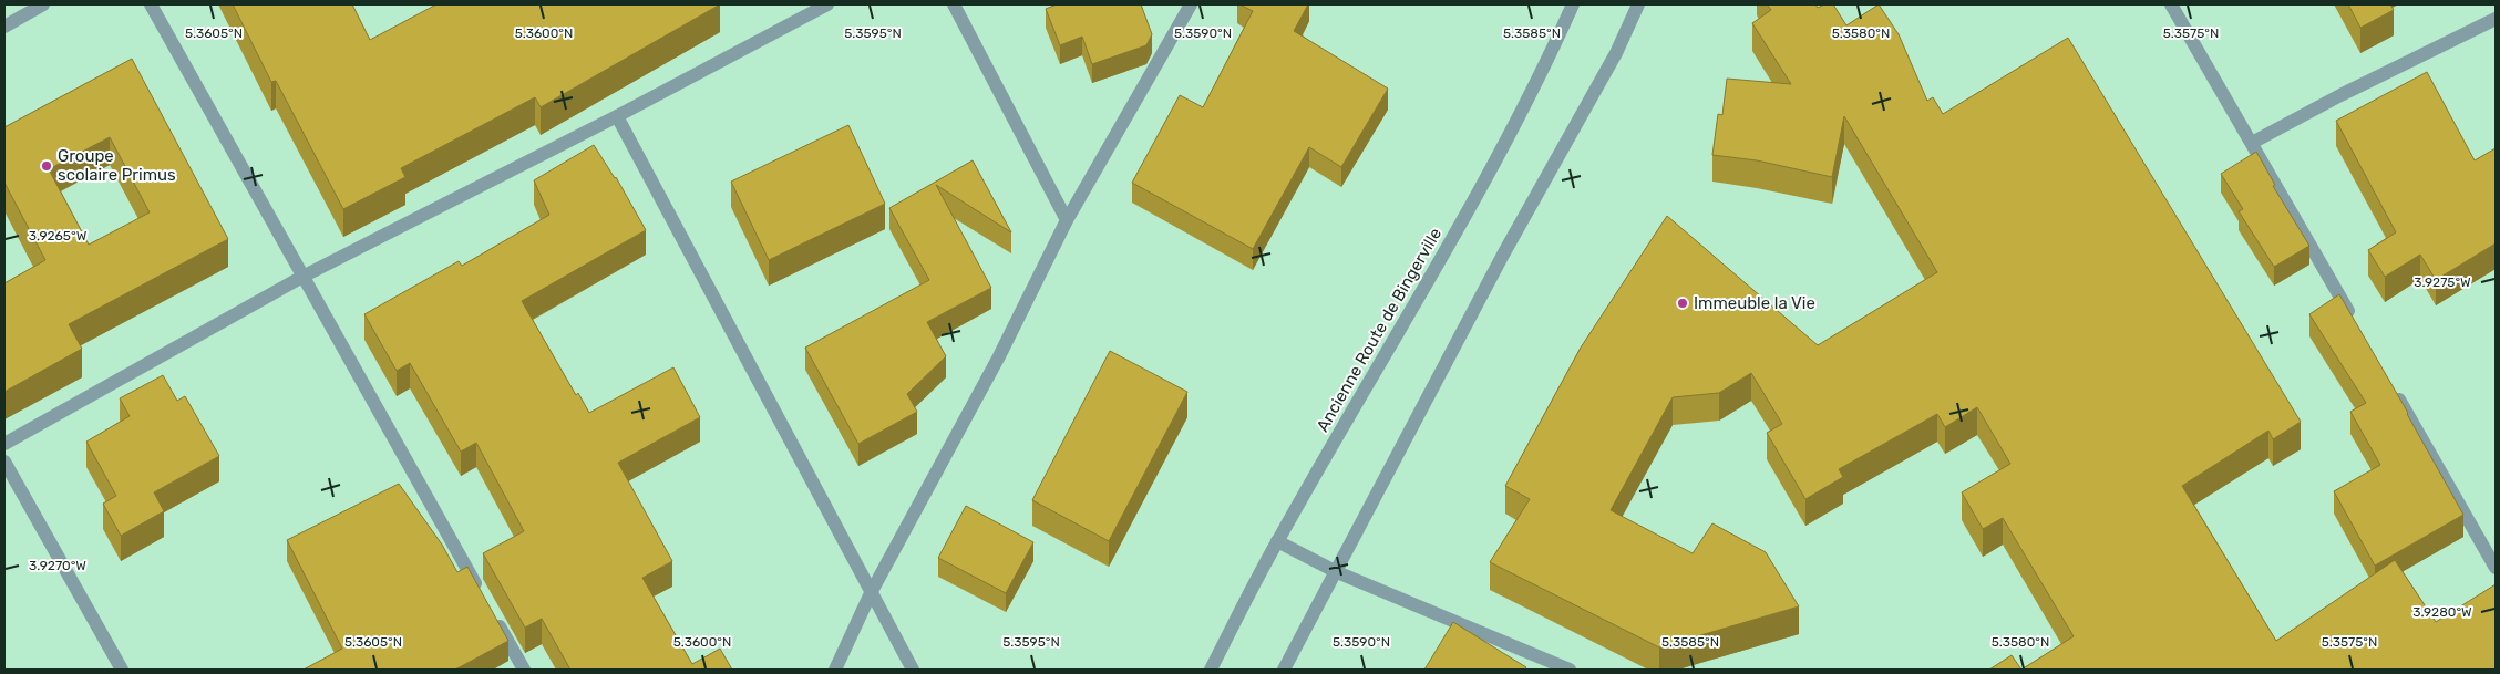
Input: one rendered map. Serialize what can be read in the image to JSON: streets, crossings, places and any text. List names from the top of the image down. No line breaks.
{"streets":{"street":["Ancienne Route de Bingerville"]},"places":["Groupe scolaire Primus","Immeuble la Vie"],"coordinates":["5.3605°N","5.3600°N","5.3595°N","5.3590°N","5.3585°N","5.3580°N","5.3575°N","3.9265°W","3.9275°W","3.9270°W","3.9280°W"]}
